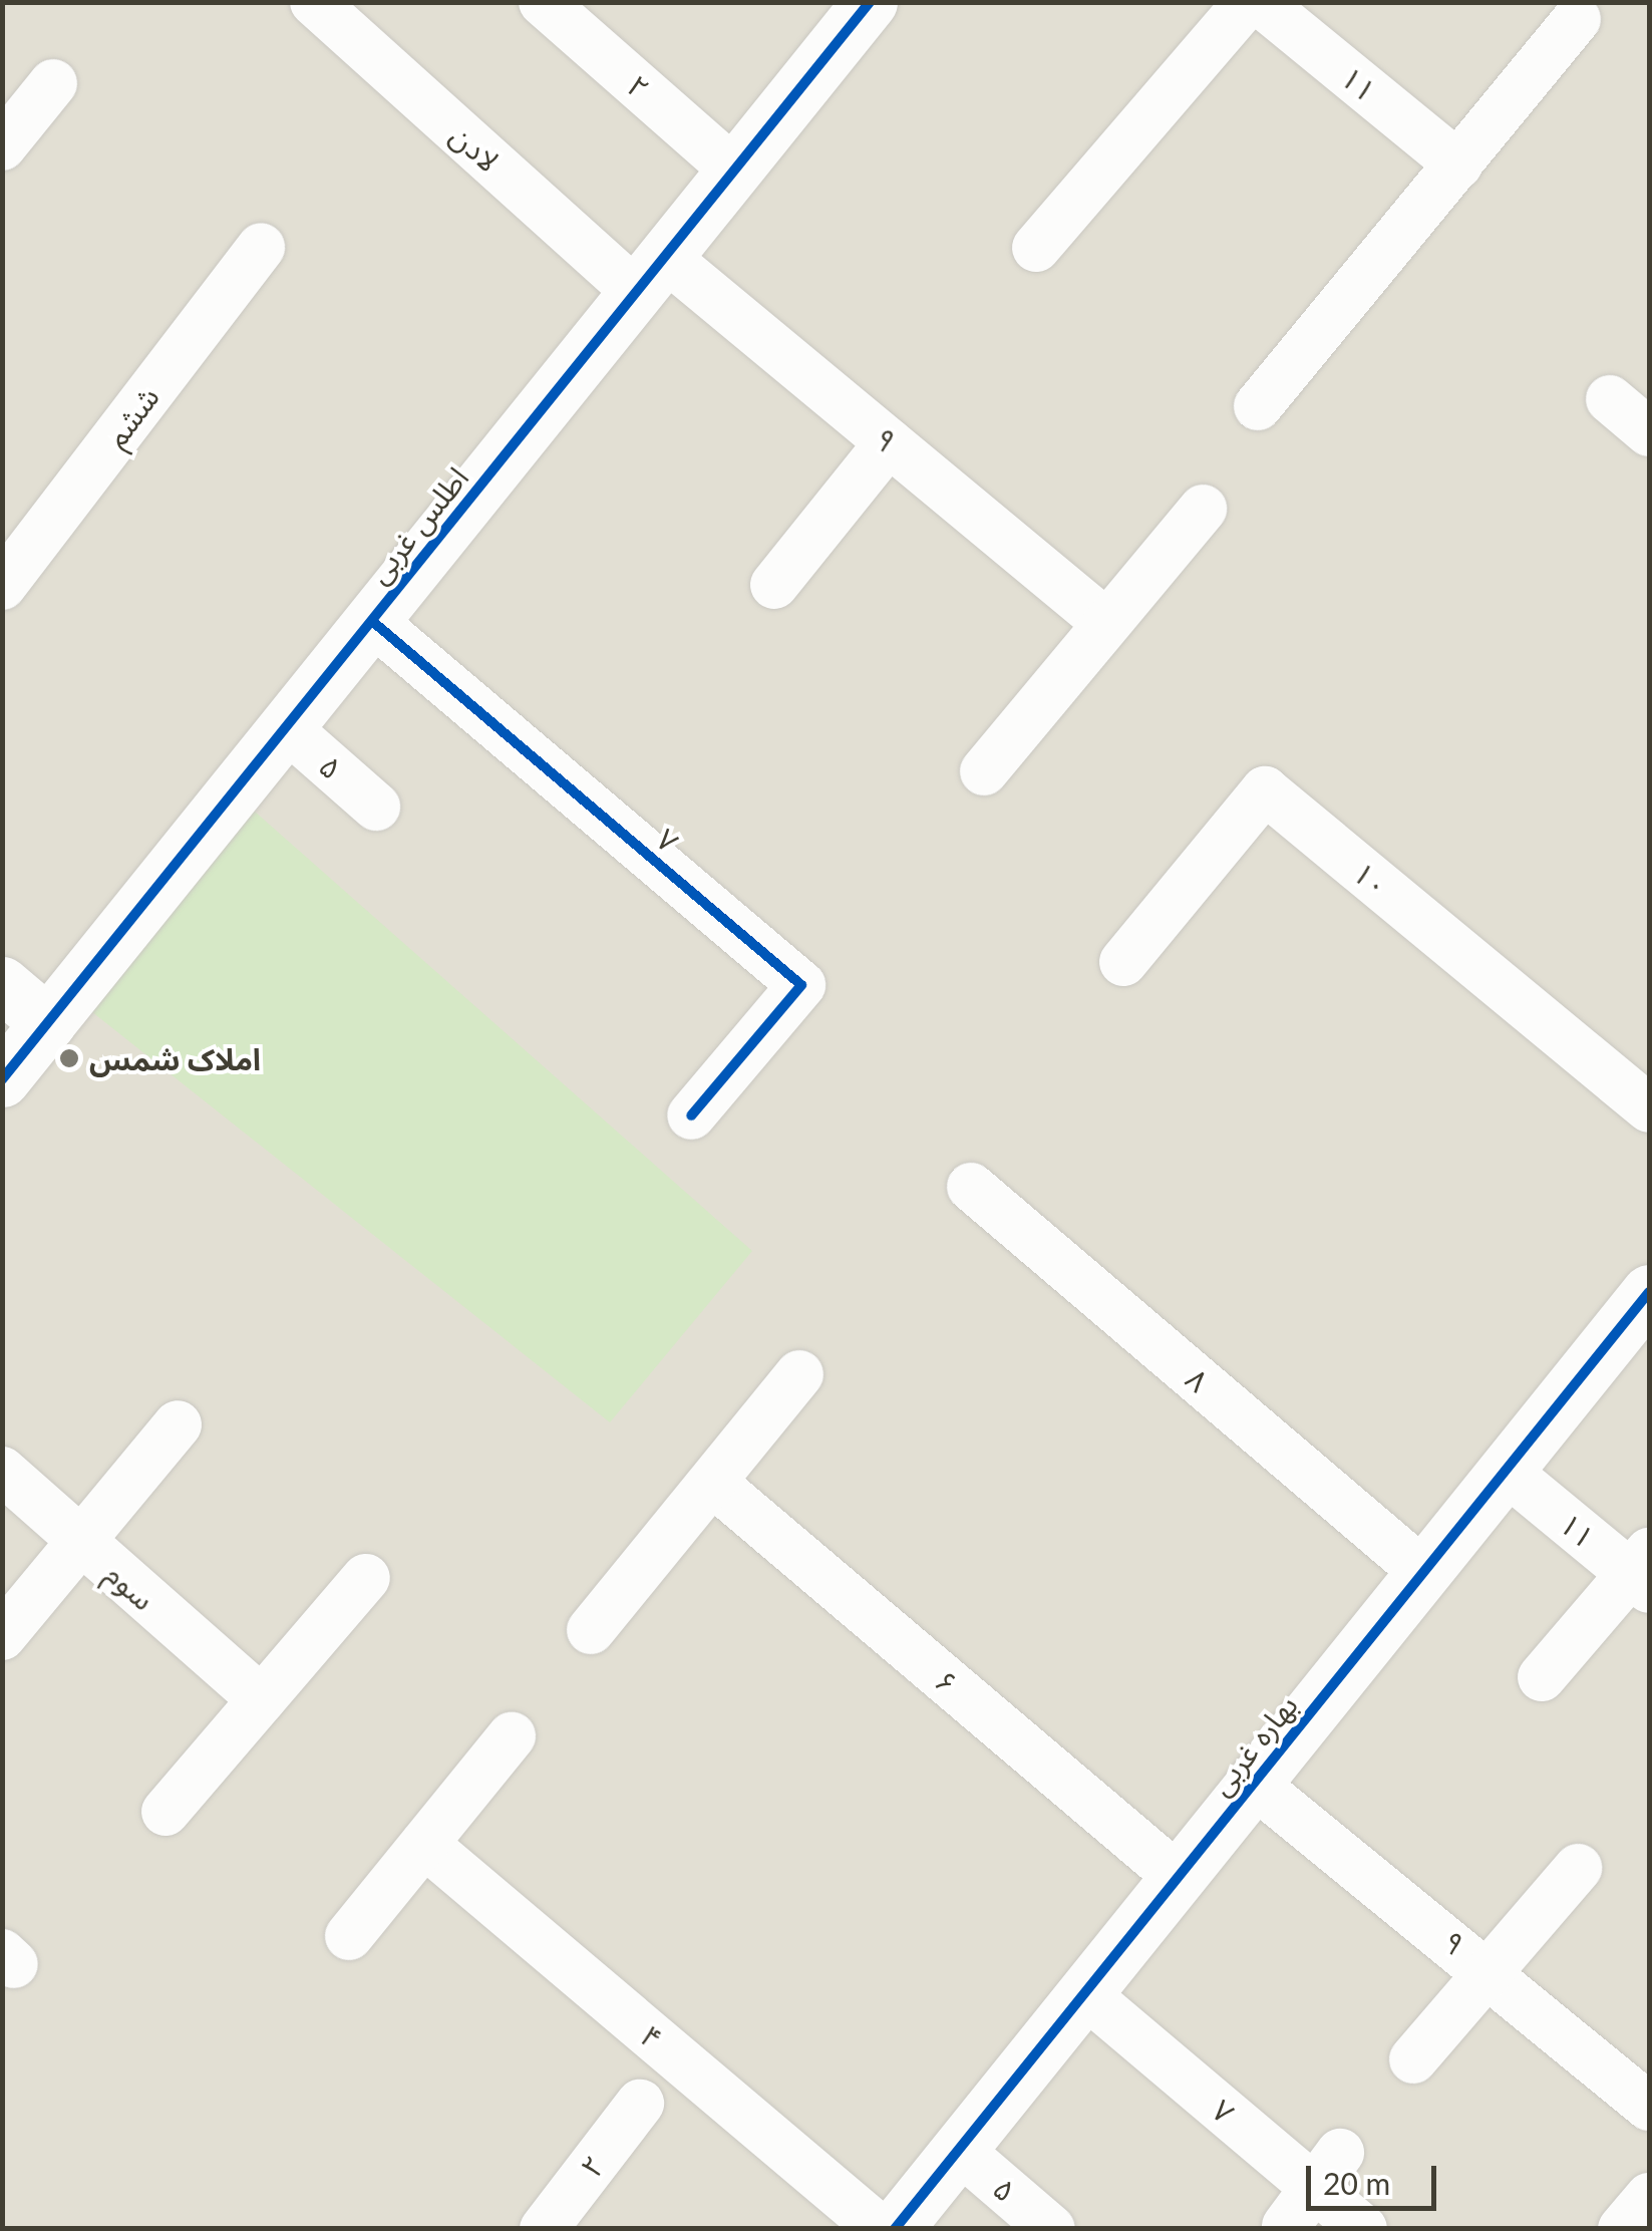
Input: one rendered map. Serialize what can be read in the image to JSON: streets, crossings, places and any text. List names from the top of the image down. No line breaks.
{"streets":{"street":["۱۱","۲","لادن","ششم","۹","اطلس غربی","۵","۷","۱۰","۸","سوم","۶","بهاره غربی","۴"]},"crossings":[["۱۱","بهاره غربی"],["۲","اطلس غربی"],["لادن","۹"],["لادن","اطلس غربی"],["۹","اطلس غربی"],["۹","بهاره غربی"],["اطلس غربی","۵"],["اطلس غربی","۷"],["۵","بهاره غربی"],["۷","بهاره غربی"],["۸","بهاره غربی"],["۶","بهاره غربی"]],"places":["املاک شمس"],"scale_bar":"20 m"}
